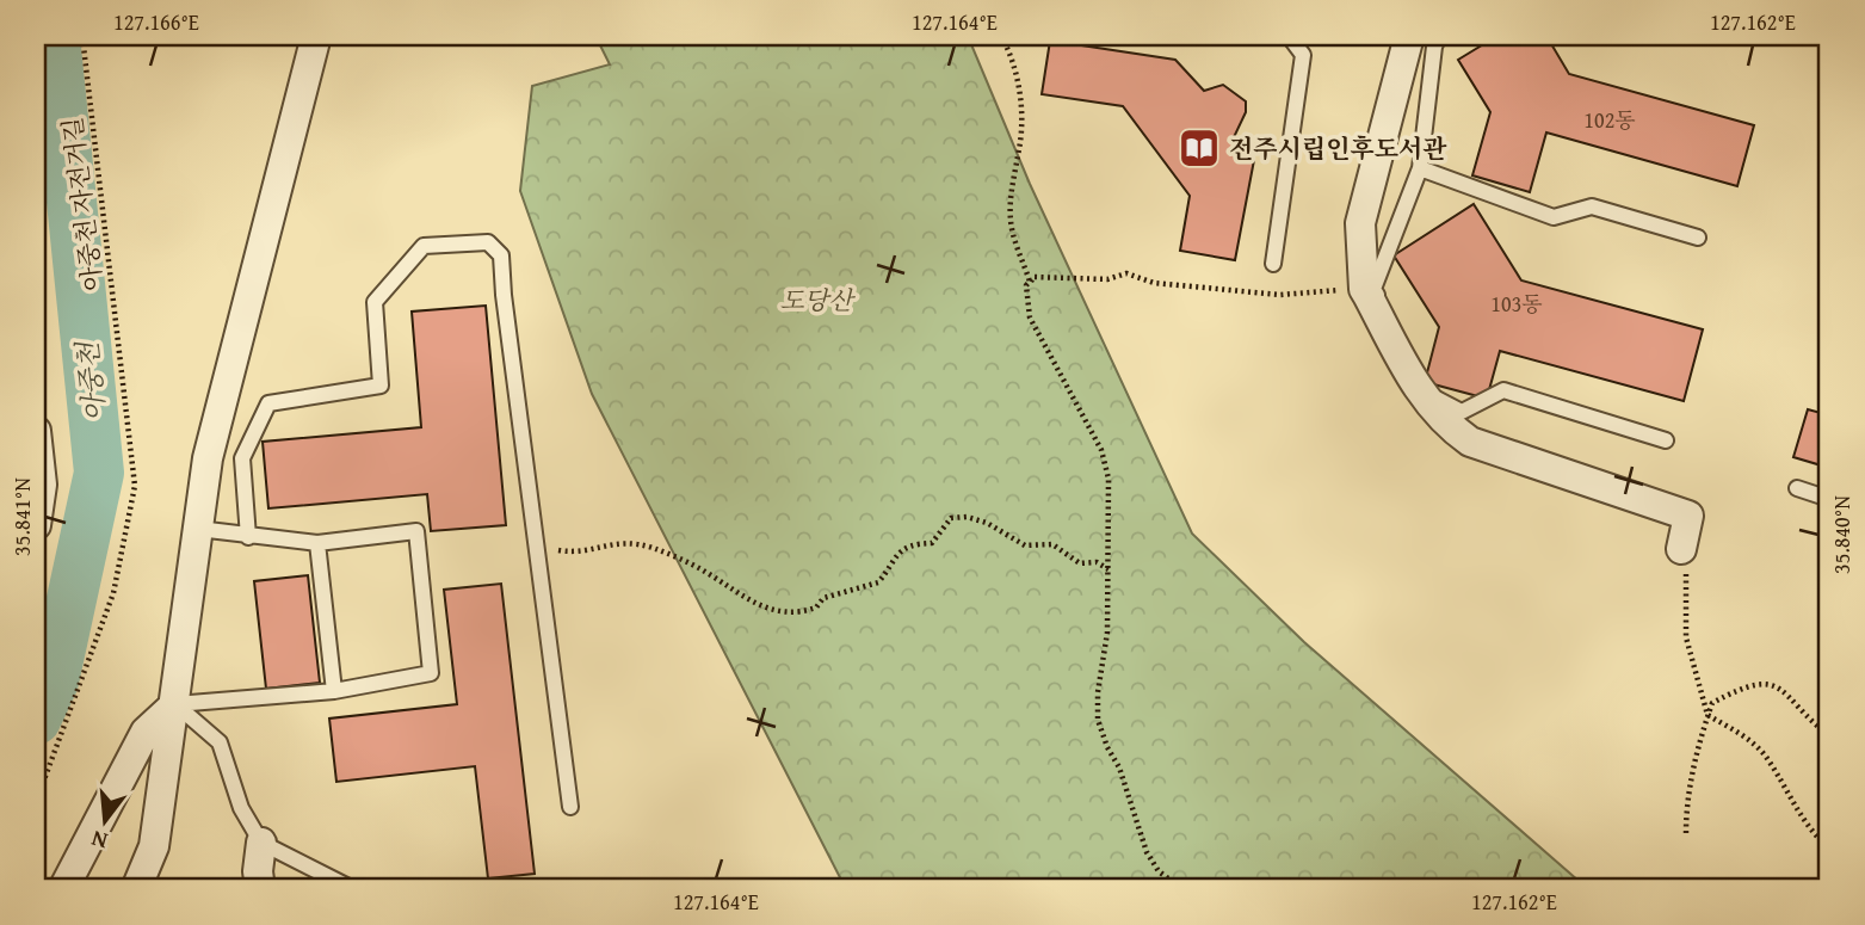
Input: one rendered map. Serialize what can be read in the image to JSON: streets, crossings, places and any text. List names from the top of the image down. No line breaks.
{"streets":{"path":["아중천 자전거길"]},"water":["아중천"],"parks":["도당산"],"places":{"library":["전주시립인후도서관"]},"house_numbers":["102동","103동"],"north":"bottom","coordinates":["127.166°E","127.164°E","127.162°E","35.841°N","35.840°N"]}
